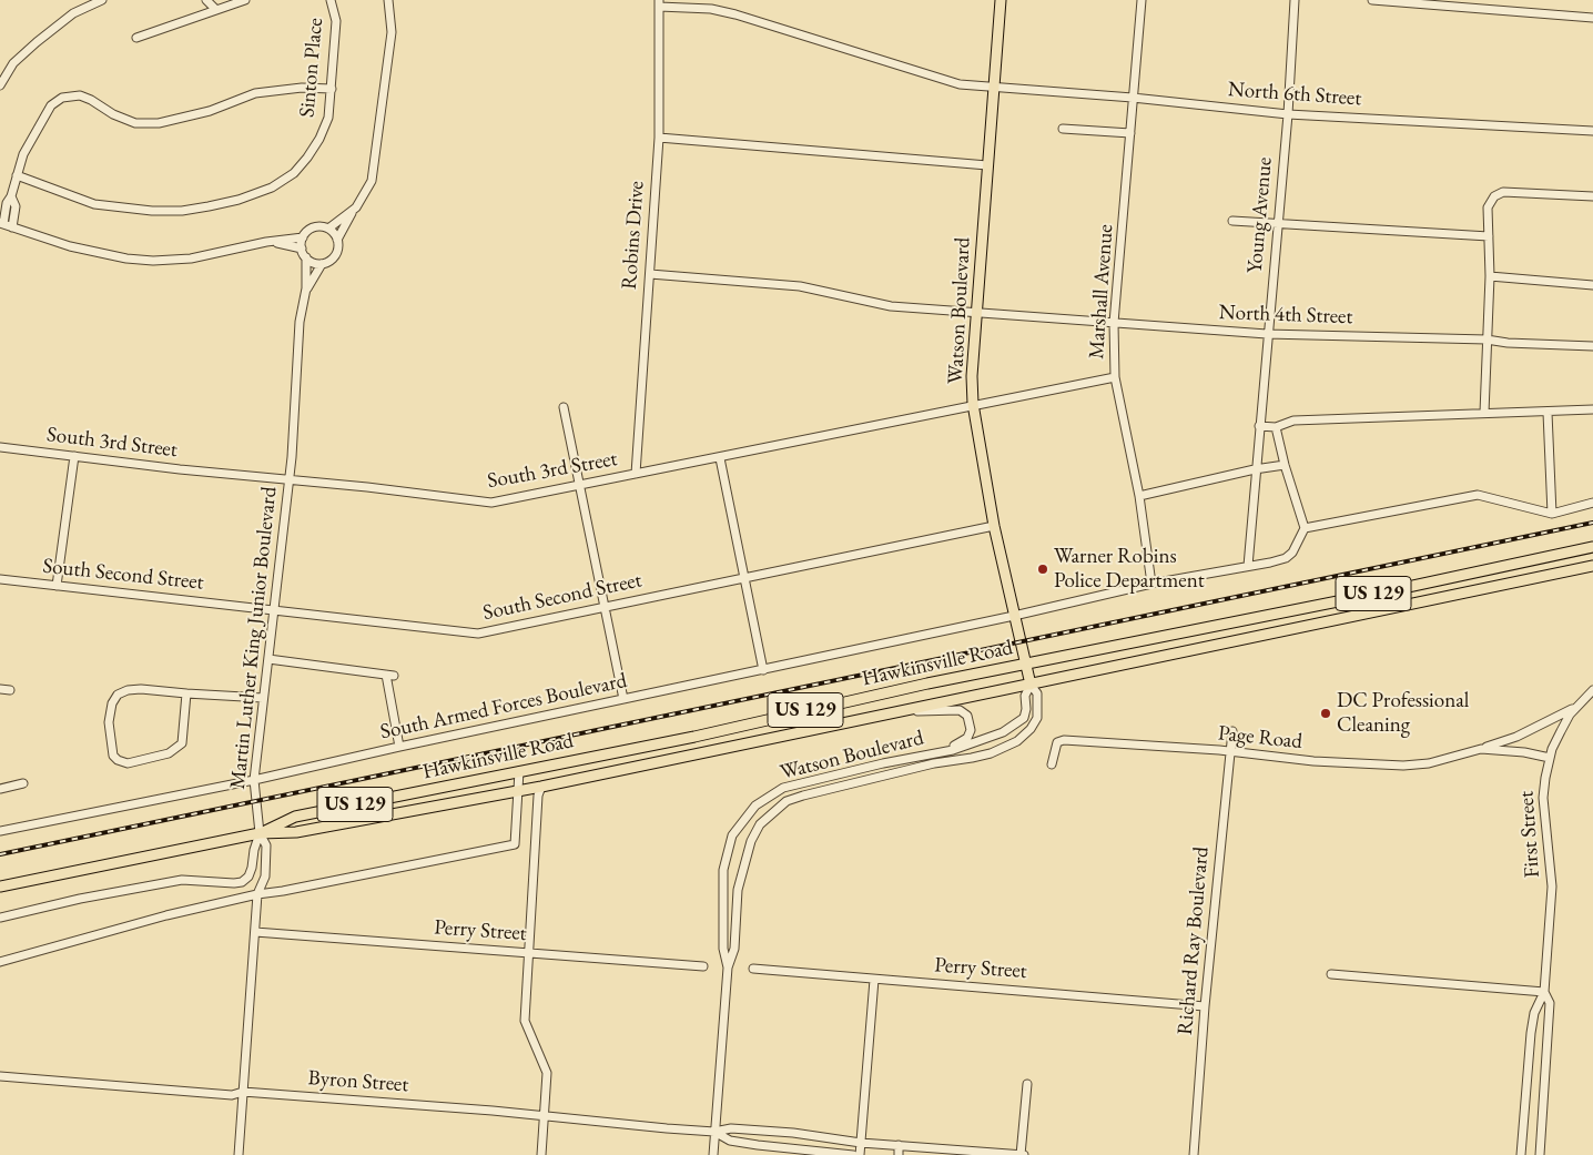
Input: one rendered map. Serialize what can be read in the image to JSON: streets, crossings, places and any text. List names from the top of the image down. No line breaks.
{"streets":{"main road":["Watson Boulevard","US 129","Hawkinsville Road"],"street":["Sinton Place","North 6th Street","Young Avenue","Robins Drive","Marshall Avenue","North 4th Street","South 3rd Street","South Second Street","Martin Luther King Junior Boulevard","South Armed Forces Boulevard","Page Road","First Street","Perry Street","Richard Ray Boulevard","Byron Street"]},"crossings":[["North 6th Street","Young Avenue"],["North 6th Street","Robins Drive"],["North 6th Street","Marshall Avenue"],["North 6th Street","Watson Boulevard"],["Young Avenue","North 4th Street"],["Young Avenue","South Armed Forces Boulevard"],["Robins Drive","North 4th Street"],["Robins Drive","South 3rd Street"],["Marshall Avenue","North 4th Street"],["Marshall Avenue","South 3rd Street"],["Marshall Avenue","South Armed Forces Boulevard"],["Watson Boulevard","North 4th Street"],["Watson Boulevard","South 3rd Street"],["Watson Boulevard","South Second Street"],["Watson Boulevard","Hawkinsville Road"],["Watson Boulevard","South Armed Forces Boulevard"],["Watson Boulevard","Byron Street"],["South 3rd Street","Martin Luther King Junior Boulevard"],["South Second Street","Martin Luther King Junior Boulevard"],["Martin Luther King Junior Boulevard","Hawkinsville Road"],["Martin Luther King Junior Boulevard","South Armed Forces Boulevard"],["Martin Luther King Junior Boulevard","Perry Street"],["Martin Luther King Junior Boulevard","Byron Street"],["Page Road","First Street"],["Page Road","Richard Ray Boulevard"],["Perry Street","Richard Ray Boulevard"]],"places":["Warner Robins Police Department","DC Professional Cleaning"]}
